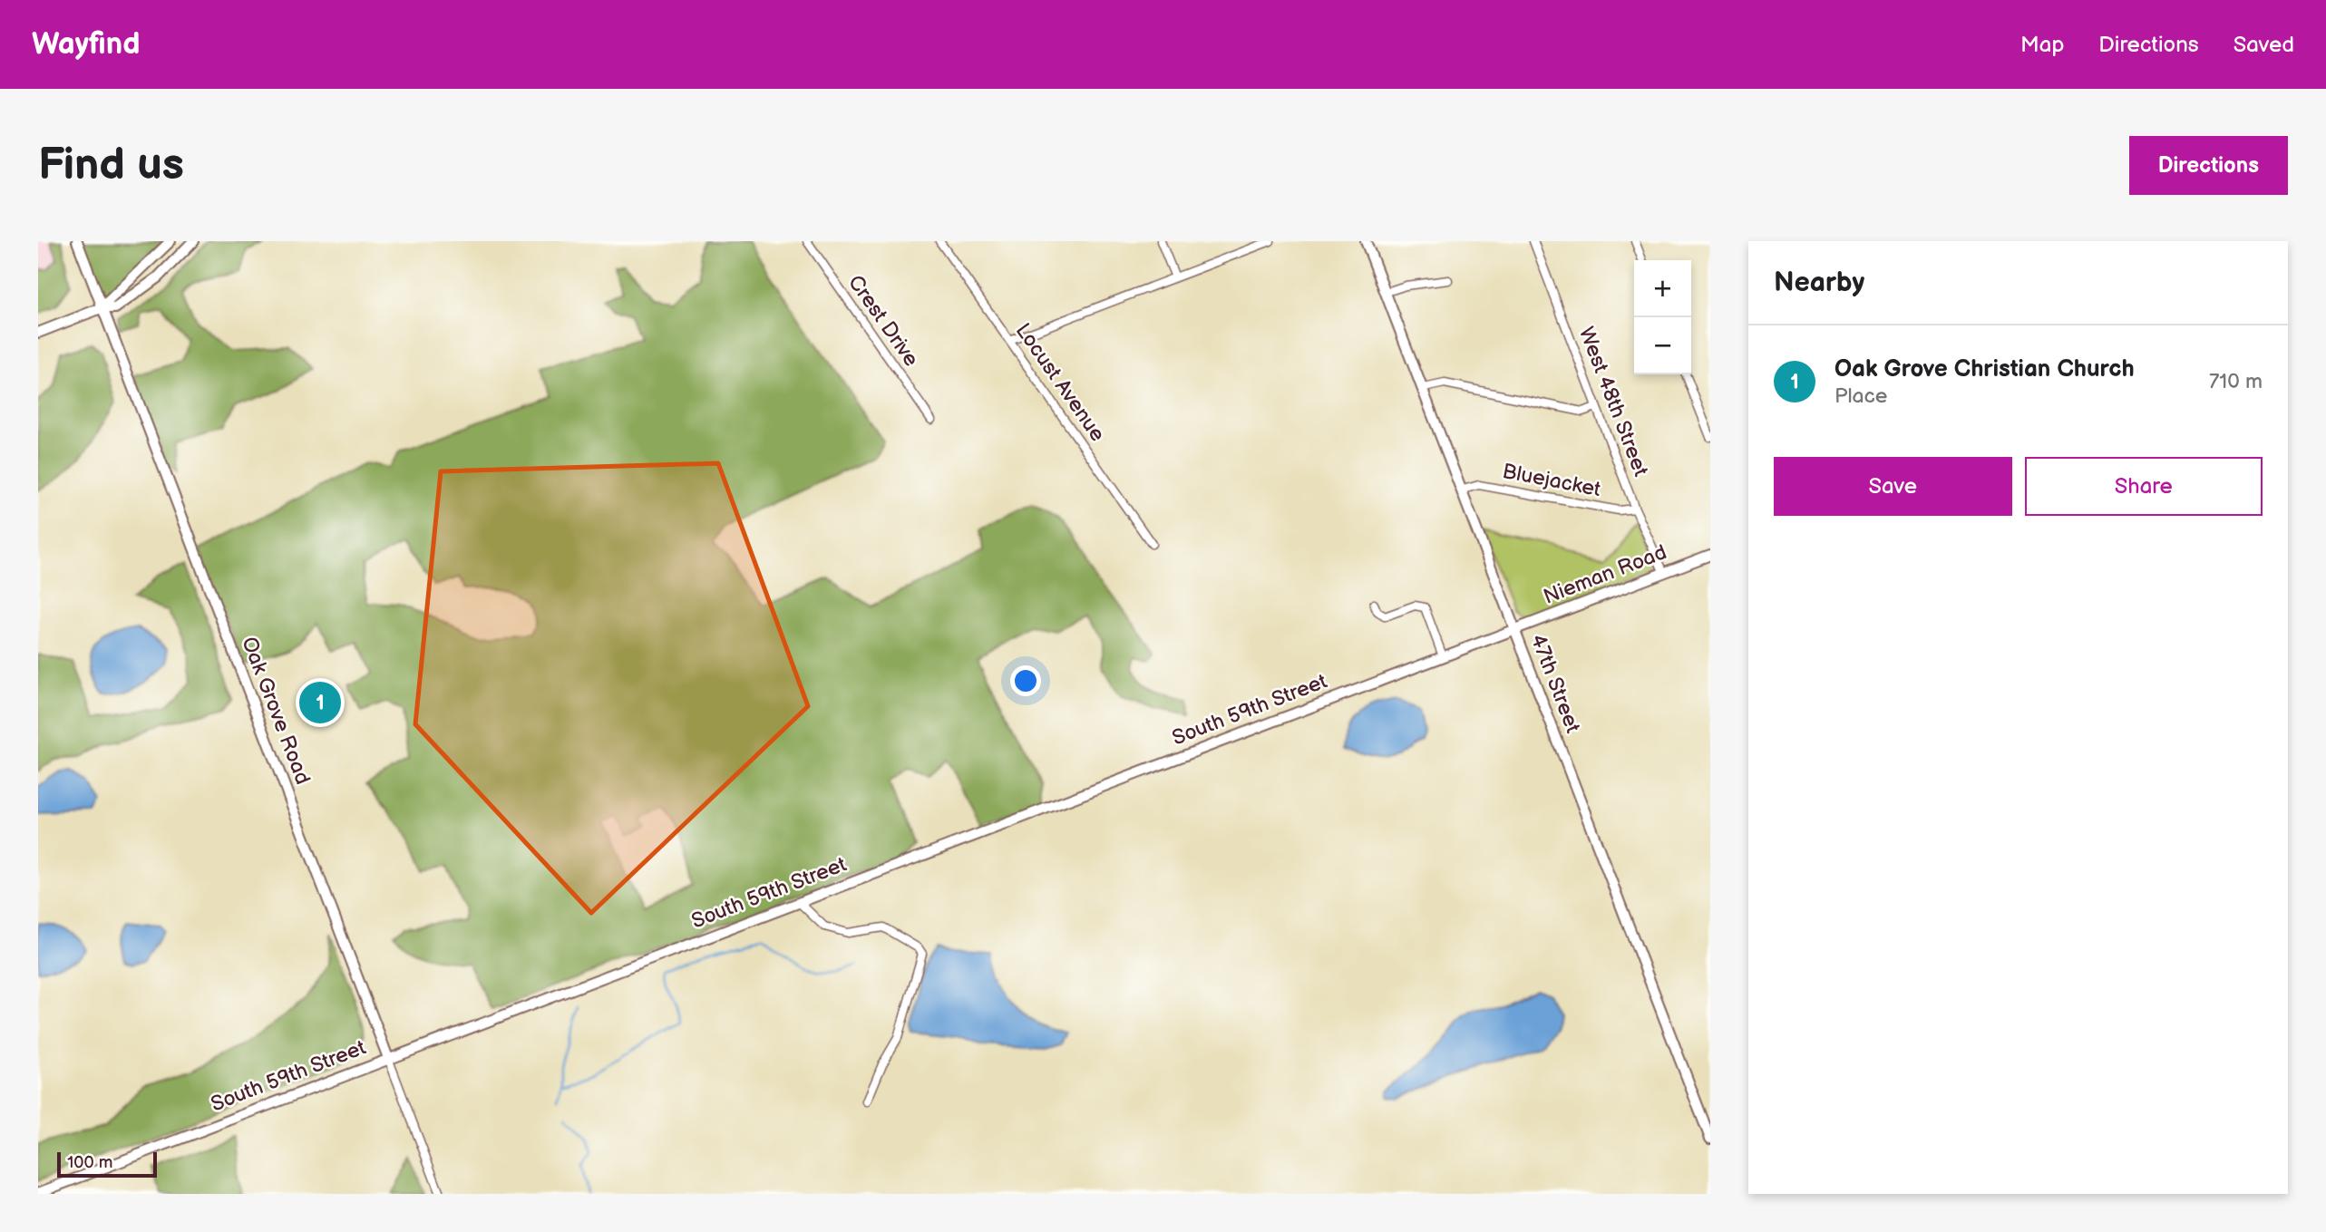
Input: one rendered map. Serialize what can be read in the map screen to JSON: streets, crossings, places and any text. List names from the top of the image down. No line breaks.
{"streets":{"main road":["Nieman Road","47th Street","South 59th Street","Oak Grove Road"],"street":["Crest Drive","Locust Avenue","West 48th Street","Bluejacket"]},"crossings":[["West 48th Street","Bluejacket"],["West 48th Street","Nieman Road"],["Bluejacket","47th Street"],["Nieman Road","47th Street"],["Nieman Road","South 59th Street"],["47th Street","South 59th Street"],["South 59th Street","Oak Grove Road"]],"scale_bar":"100 m","page":{"header":"Wayfind","nav":["Map","Directions","Saved"],"buttons":["Directions",["Save","Share"]],"title":"Find us","heading":"Nearby","map_buttons":["+","−"],"list":[{"mark":"1","name":"Oak Grove Christian Church","note":"Place","value":"710 m"}],"pins":"1","scale":"100 m"}}
